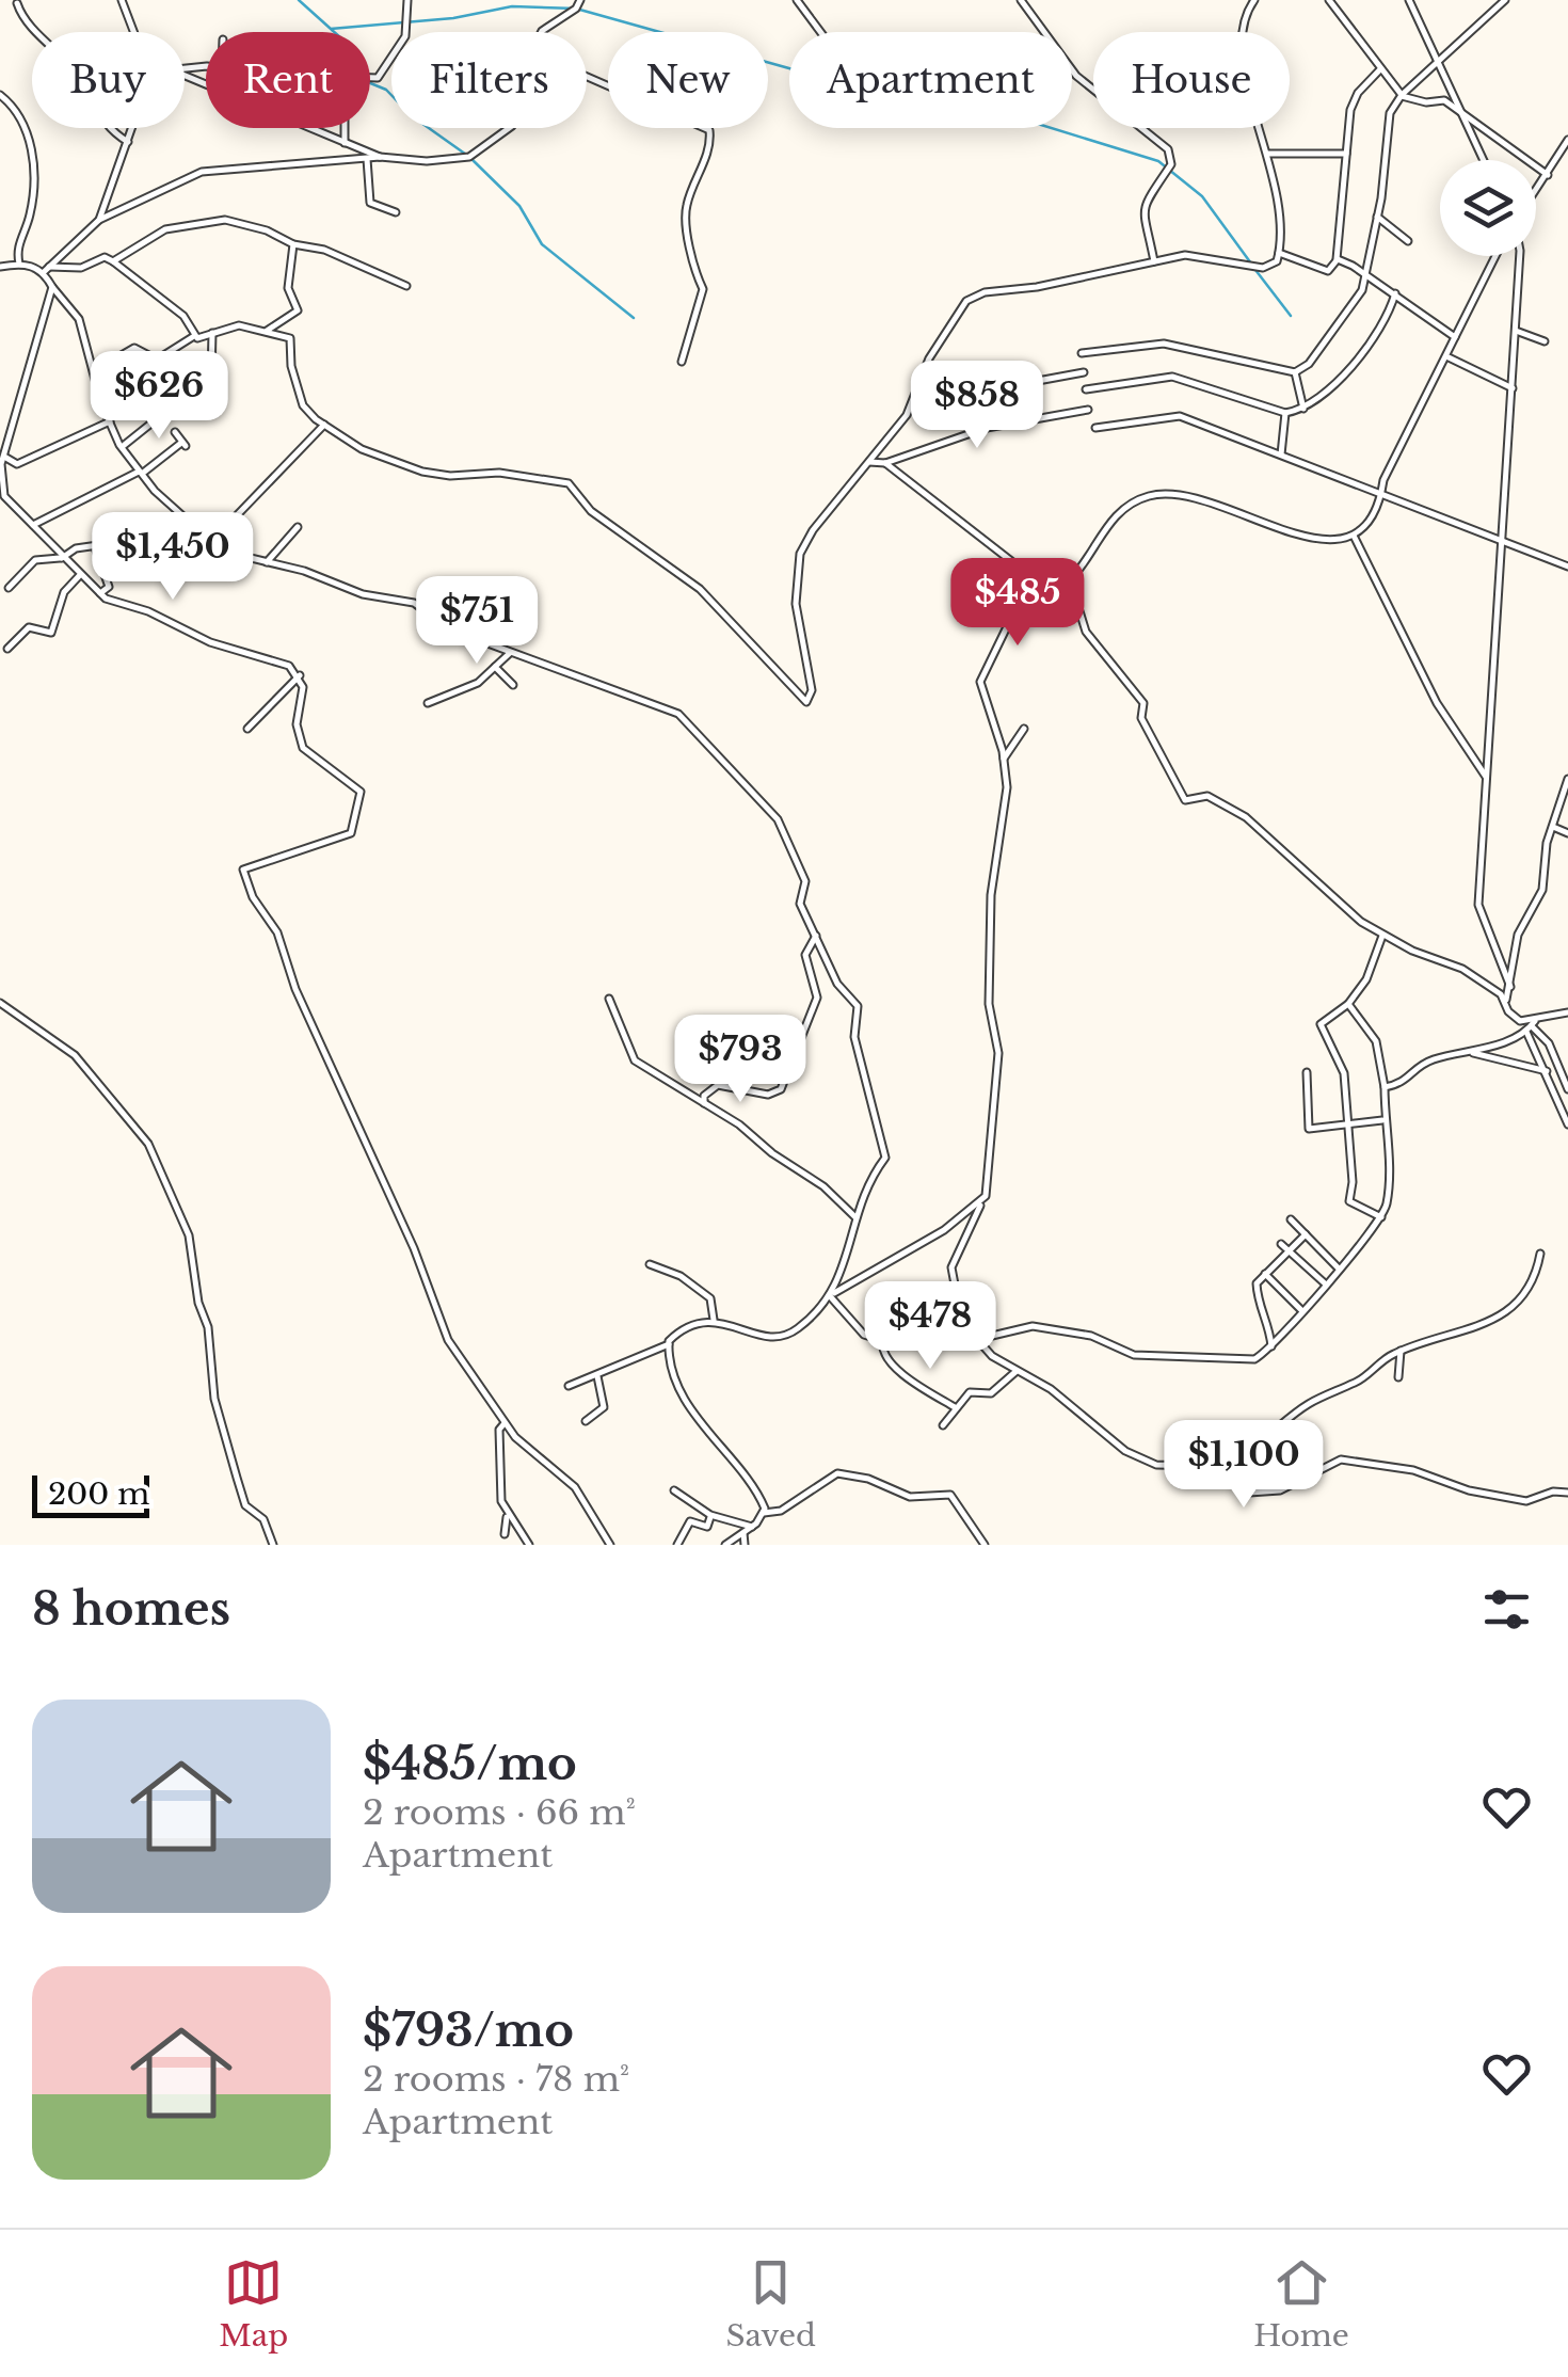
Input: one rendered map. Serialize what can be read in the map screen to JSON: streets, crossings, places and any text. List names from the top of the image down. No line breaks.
{"scale_bar":"200 m","page":{"chip":["Buy","Rent","Filters","New","Apartment","House"],"price":["$626","$858","$1,450","$485","$751","$793","$478","$1,100"],"scale":"200 m","heading":"8 homes","list":[{"name":"$485/mo","note":"2 rooms · 66 m² · Apartment"},{"name":"$793/mo","note":"2 rooms · 78 m² · Apartment"}],"tabs":["Map","Saved","Home"]}}
